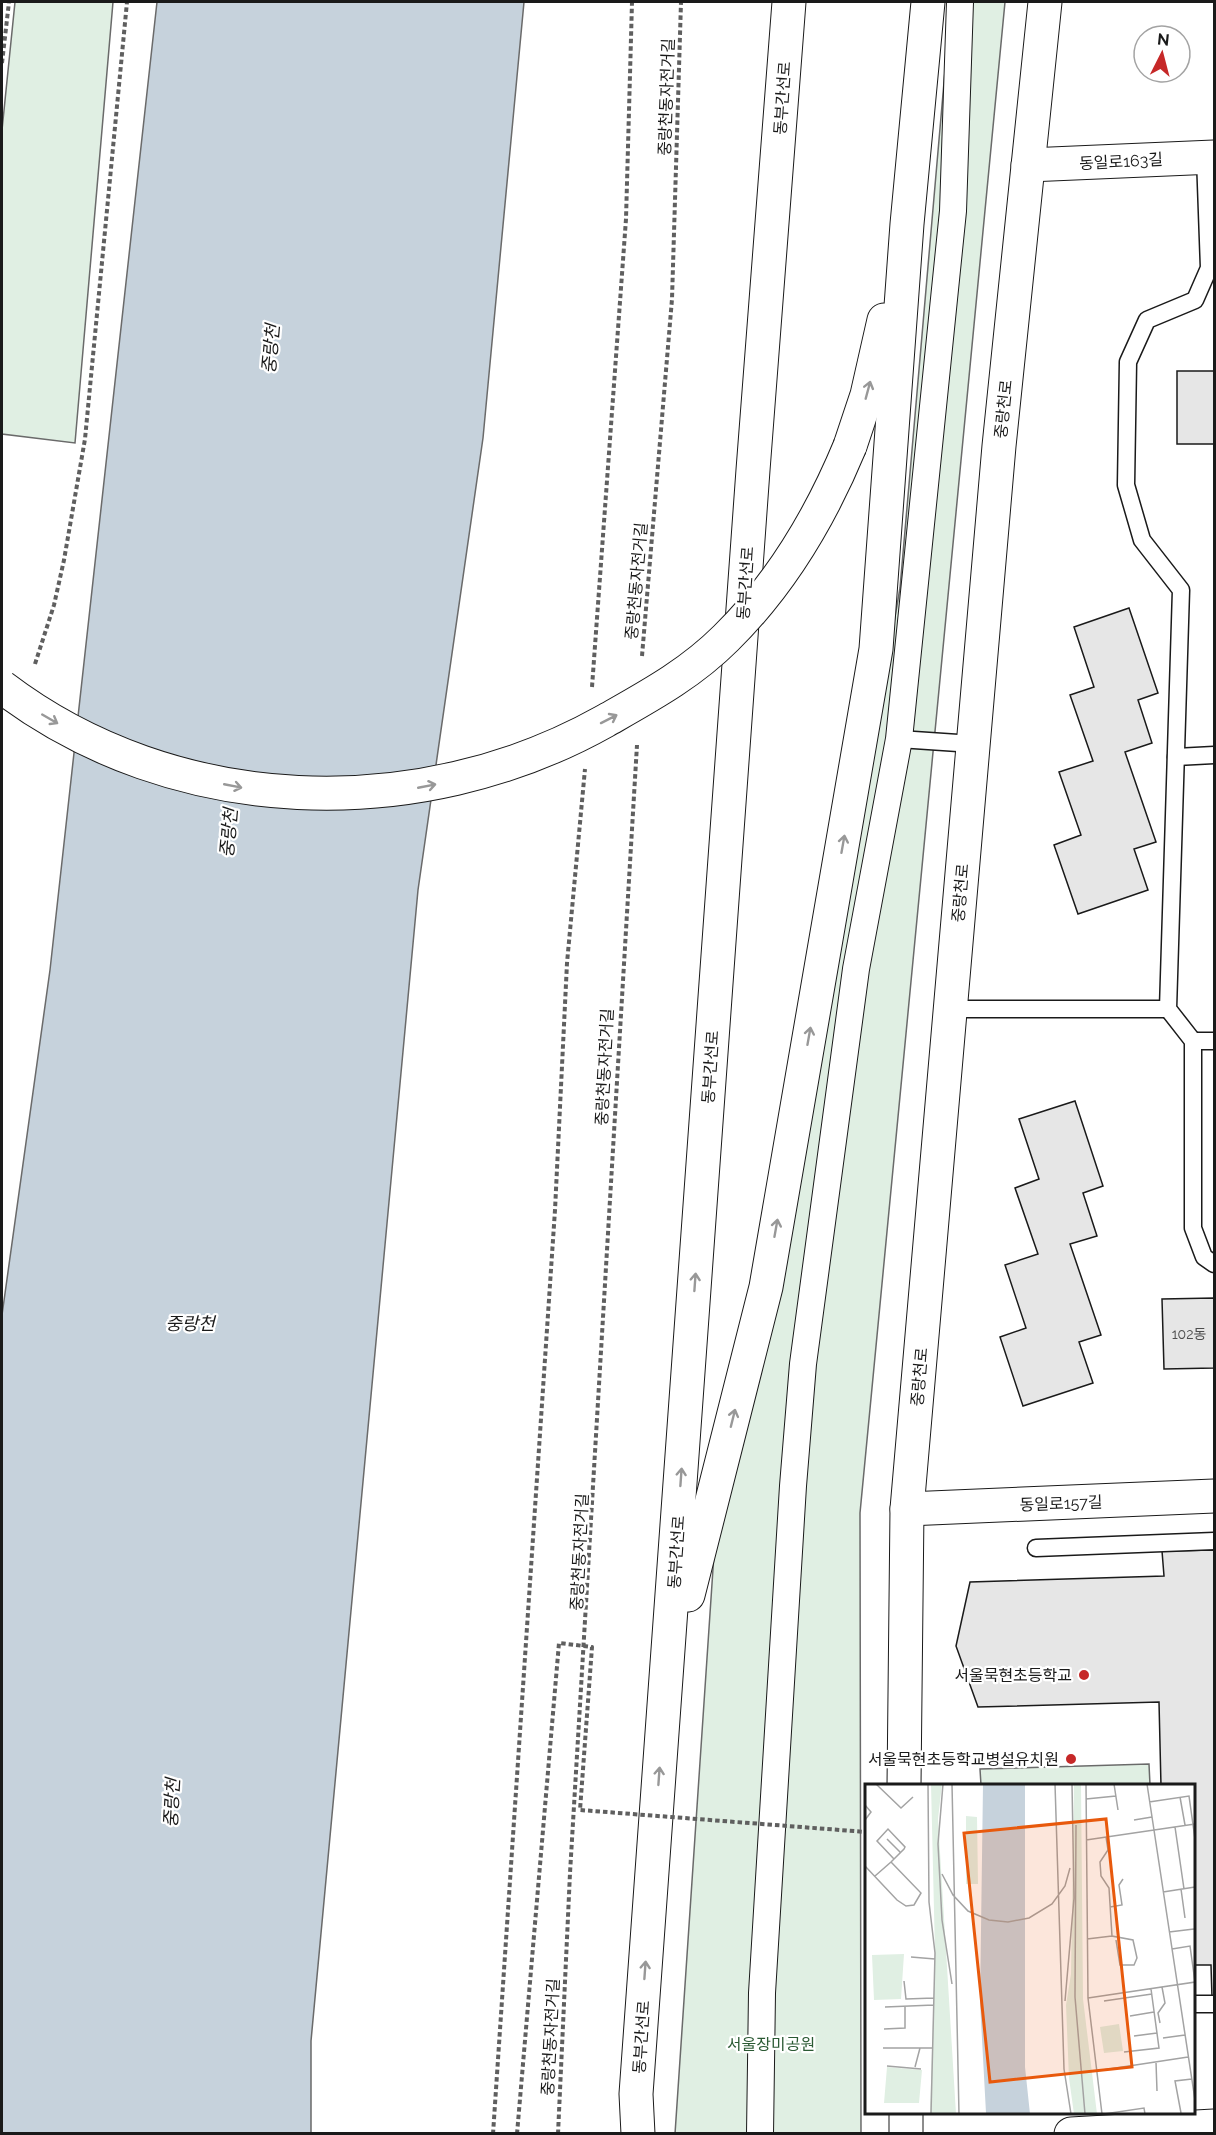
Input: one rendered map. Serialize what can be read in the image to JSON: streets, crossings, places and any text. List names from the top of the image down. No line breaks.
{"streets":{"main road":["동부간선로","동일로163길","중랑천로","동일로157길"],"path":["중랑천동자전거길"]},"crossings":[["동일로163길","중랑천로"],["중랑천로","동일로157길"]],"water":["중랑천"],"parks":["서울장미공원"],"places":["서울묵현초등학교","서울묵현초등학교병설유치원"],"house_numbers":["102동"],"north":"top"}
